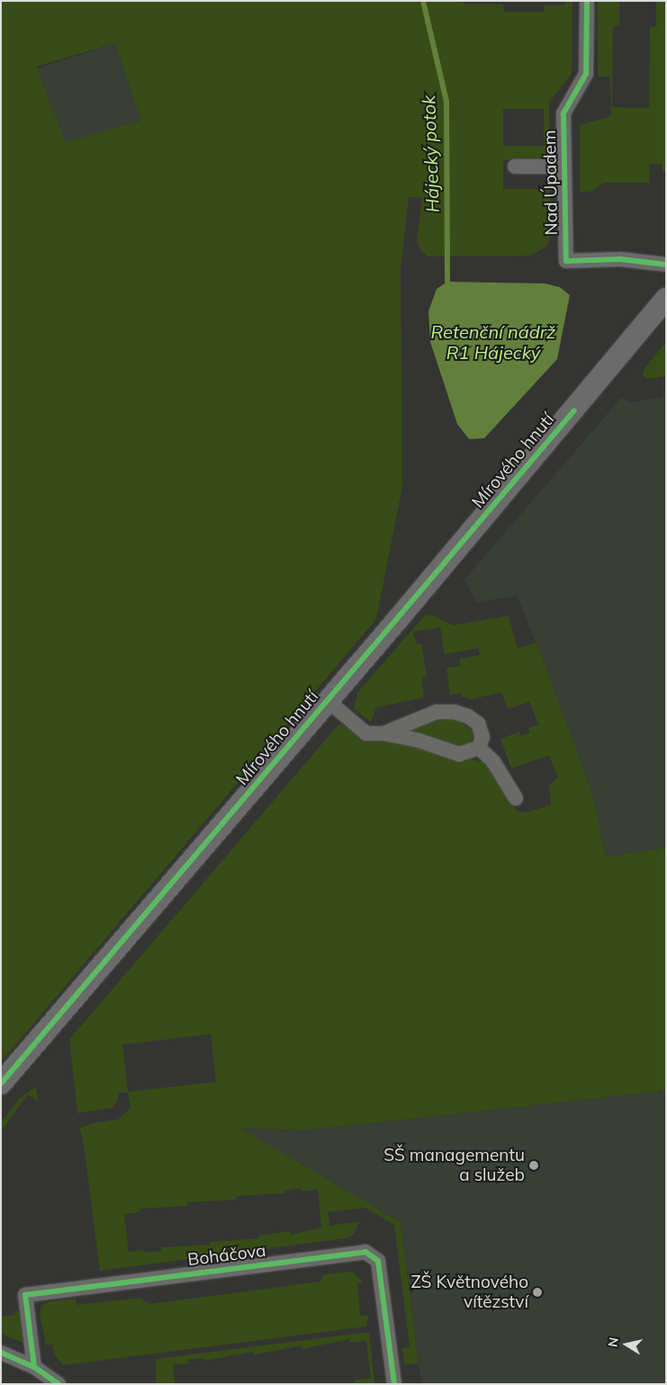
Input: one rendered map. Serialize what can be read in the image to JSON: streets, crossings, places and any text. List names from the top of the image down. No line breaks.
{"streets":{"main road":["Mírového hnutí"],"street":["Nad Úpadem","Boháčova"]},"water":["Hájecký potok","Retenční nádrž R1 Hájecký"],"places":["SŠ managementu a služeb","ZŠ Květnového vítězství"],"north":"left"}
